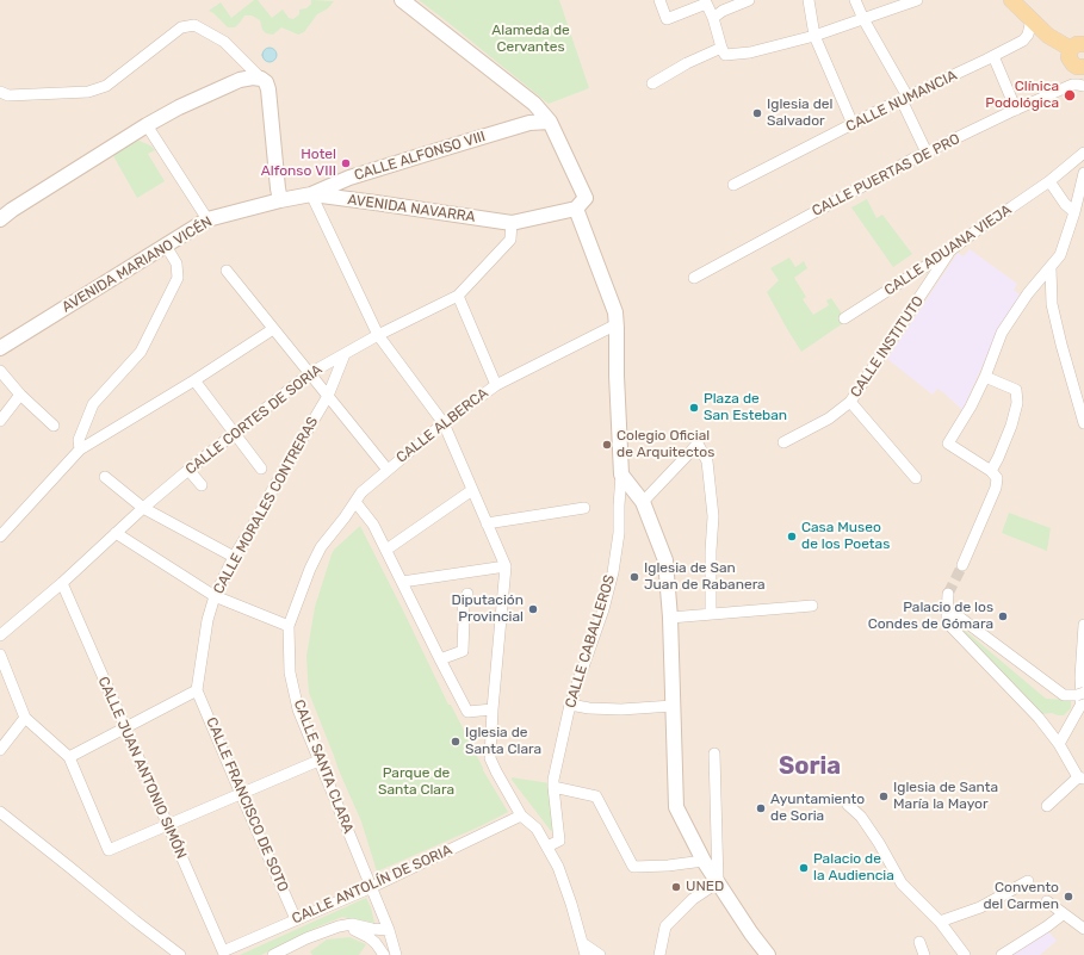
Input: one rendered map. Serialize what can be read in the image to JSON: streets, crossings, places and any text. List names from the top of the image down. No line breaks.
{"streets":{"street":["CALLE NUMANCIA","CALLE ALFONSO VIII","CALLE PUERTAS DE PRO","AVENIDA NAVARRA","CALLE ADUANA VIEJA","AVENIDA MARIANO VICÉN","CALLE INSTITUTO","CALLE CORTES DE SORIA","CALLE ALBERCA","CALLE MORALES CONTRERAS","CALLE CABALLEROS","CALLE SANTA CLARA","CALLE JUAN ANTONIO SIMÓN","CALLE FRANCISCO DE SOTO","CALLE ANTOLÍN DE SORIA"]},"crossings":[["CALLE ALFONSO VIII","AVENIDA NAVARRA"],["CALLE ALFONSO VIII","AVENIDA MARIANO VICÉN"],["AVENIDA NAVARRA","AVENIDA MARIANO VICÉN"],["AVENIDA NAVARRA","CALLE CORTES DE SORIA"],["CALLE ADUANA VIEJA","CALLE INSTITUTO"],["CALLE CORTES DE SORIA","CALLE MORALES CONTRERAS"],["CALLE CORTES DE SORIA","CALLE JUAN ANTONIO SIMÓN"],["CALLE ALBERCA","CALLE CABALLEROS"],["CALLE ALBERCA","CALLE SANTA CLARA"],["CALLE MORALES CONTRERAS","CALLE FRANCISCO DE SOTO"],["CALLE SANTA CLARA","CALLE ANTOLÍN DE SORIA"],["CALLE JUAN ANTONIO SIMÓN","CALLE ANTOLÍN DE SORIA"],["CALLE FRANCISCO DE SOTO","CALLE ANTOLÍN DE SORIA"]],"districts":["Soria"],"parks":["Alameda de Cervantes","Parque de Santa Clara"],"places":["Clínica Podológica","Iglesia del Salvador","Hotel Alfonso VIII","Plaza de San Esteban","Colegio Oficial de Arquitectos","Casa Museo de los Poetas","Iglesia de San Juan de Rabanera","Diputación Provincial","Palacio de los Condes de Gómara","Iglesia de Santa Clara","Iglesia de Santa María la Mayor","Ayuntamiento de Soria","Palacio de la Audiencia","UNED","Convento del Carmen"]}
